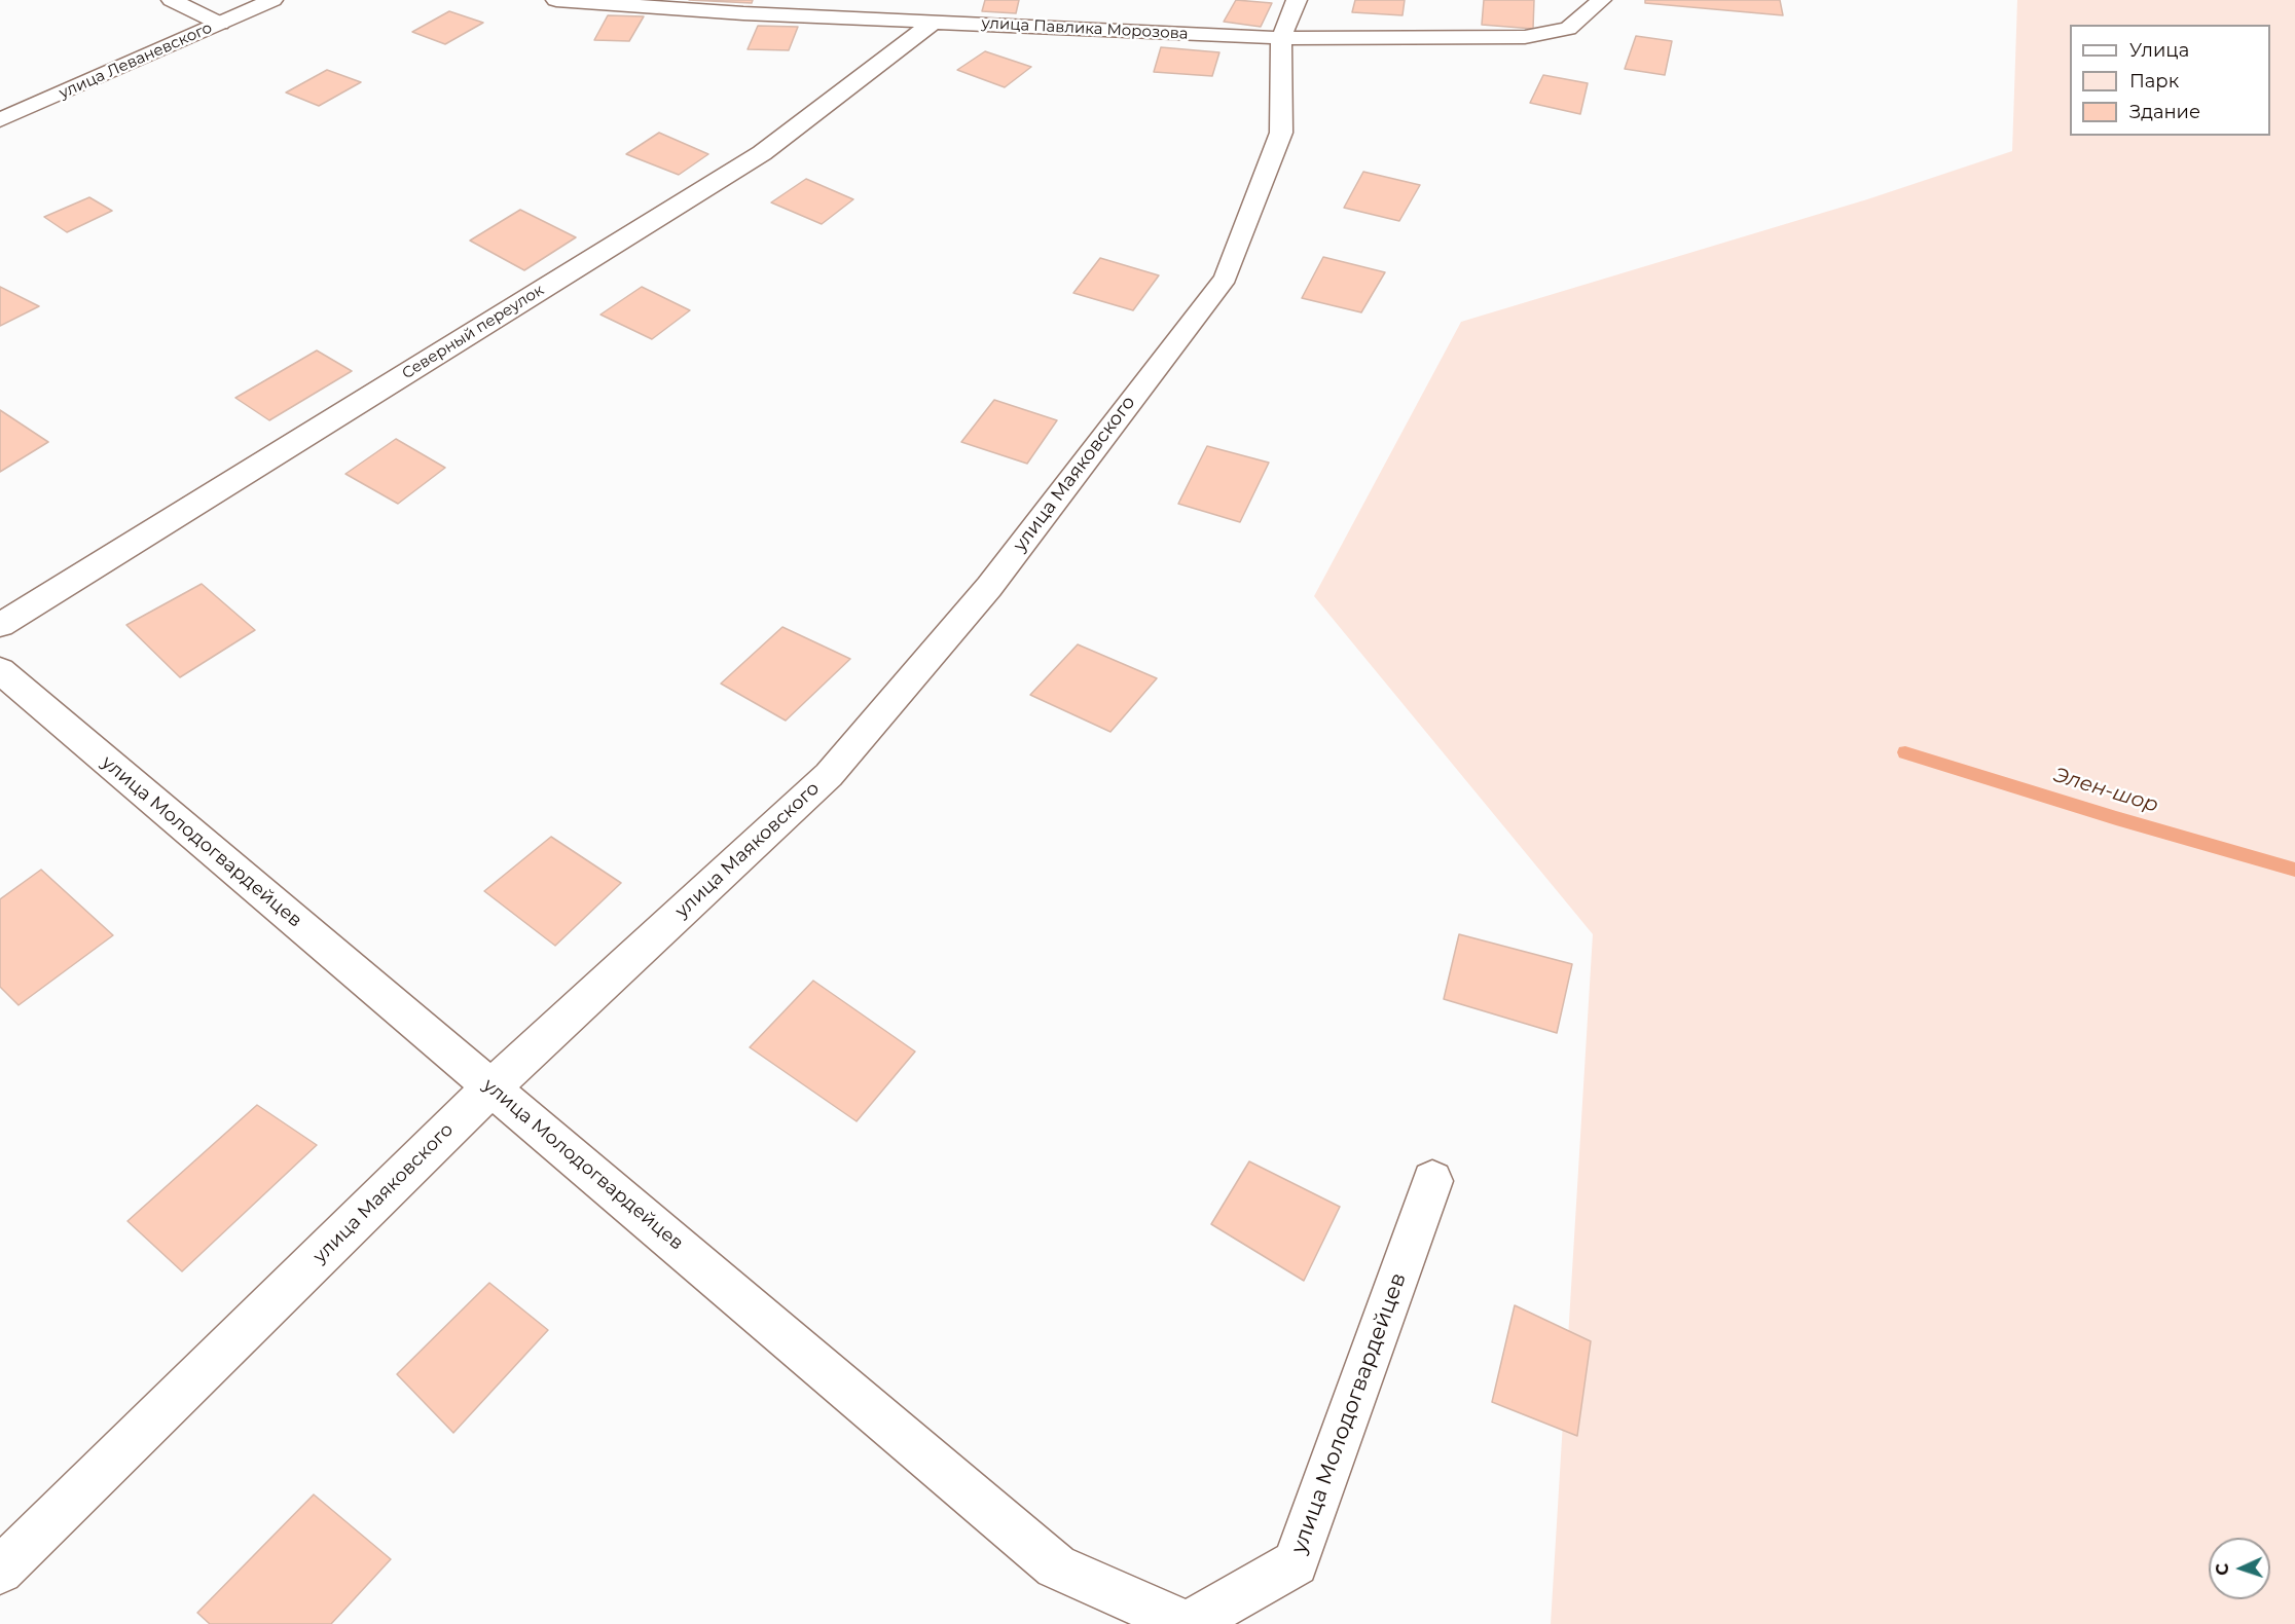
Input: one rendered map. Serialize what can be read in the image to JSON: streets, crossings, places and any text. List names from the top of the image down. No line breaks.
{"streets":{"street":["улица Павлика Морозова","улица Леваневского","Северный переулок","улица Маяковского","улица Молодогвардейцев"]},"crossings":[["улица Павлика Морозова","Северный переулок"],["улица Павлика Морозова","улица Маяковского"],["улица Маяковского","улица Молодогвардейцев"]],"water":["Элен-шор"],"legend":["Улица","Парк","Здание"],"north":"left"}
